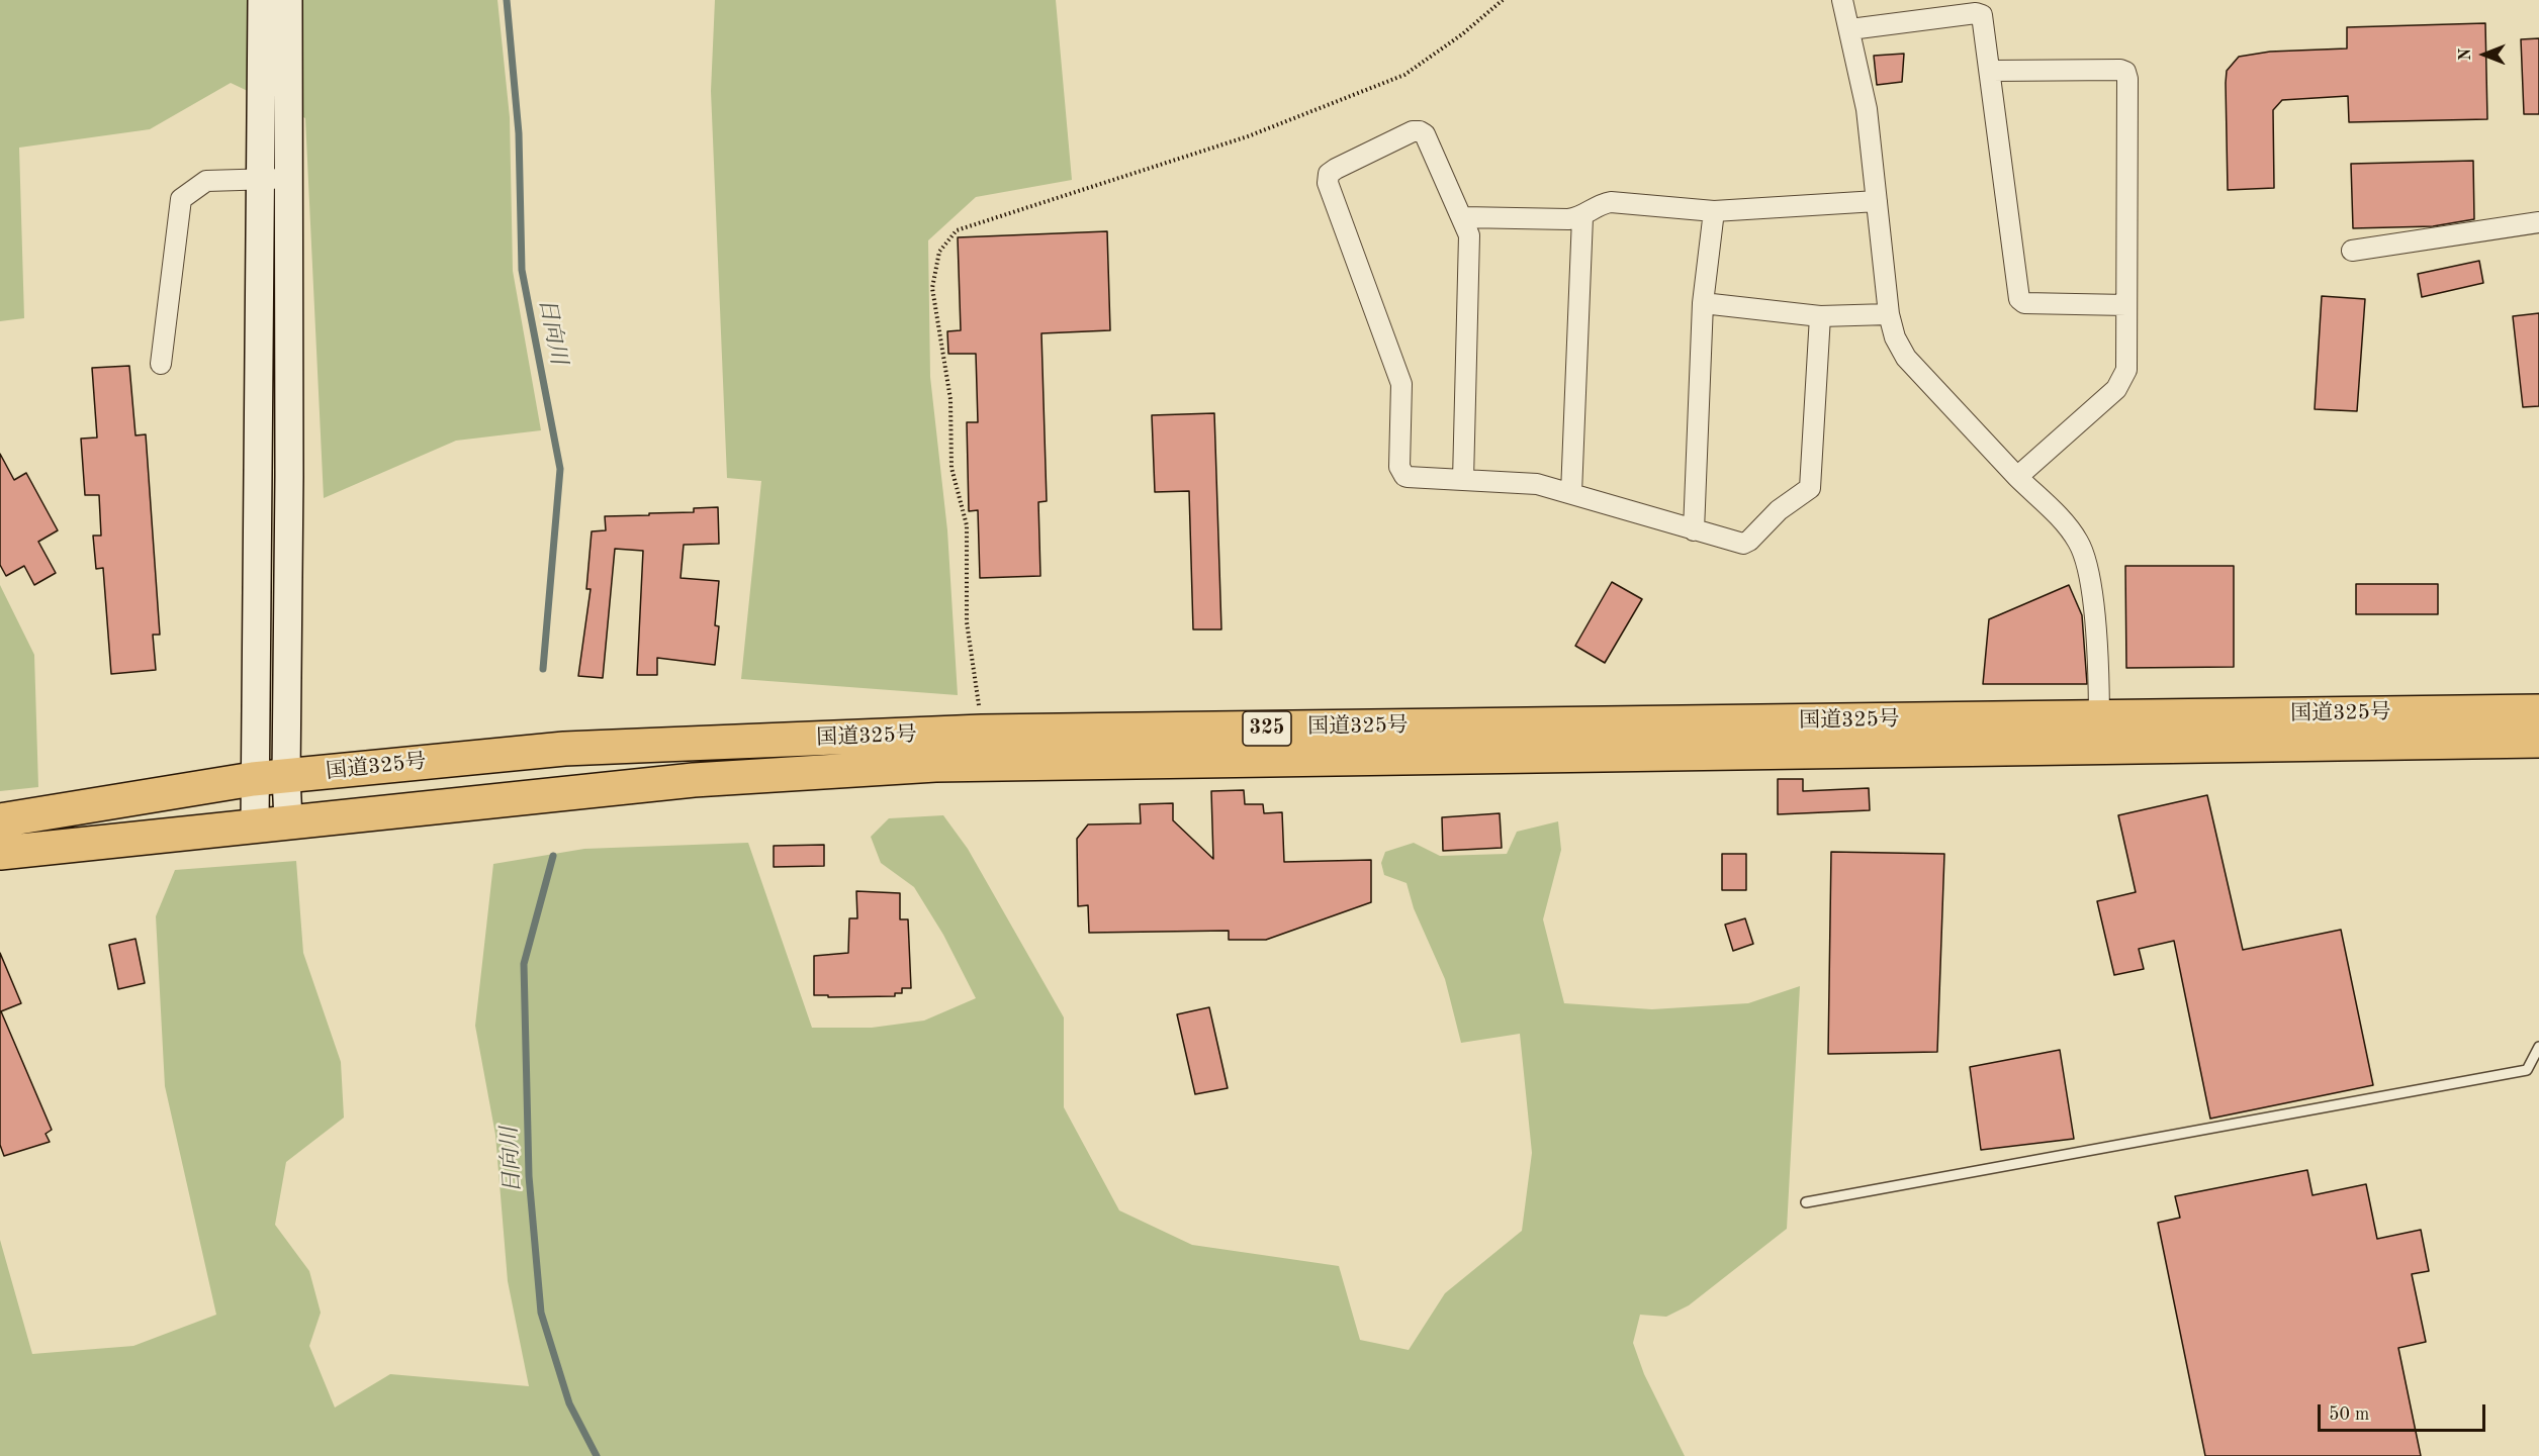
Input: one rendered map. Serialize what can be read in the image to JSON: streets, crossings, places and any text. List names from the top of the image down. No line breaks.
{"streets":{"highway":["国道325号","325"]},"water":["日向川"],"scale_bar":"50 m","north":"left"}
